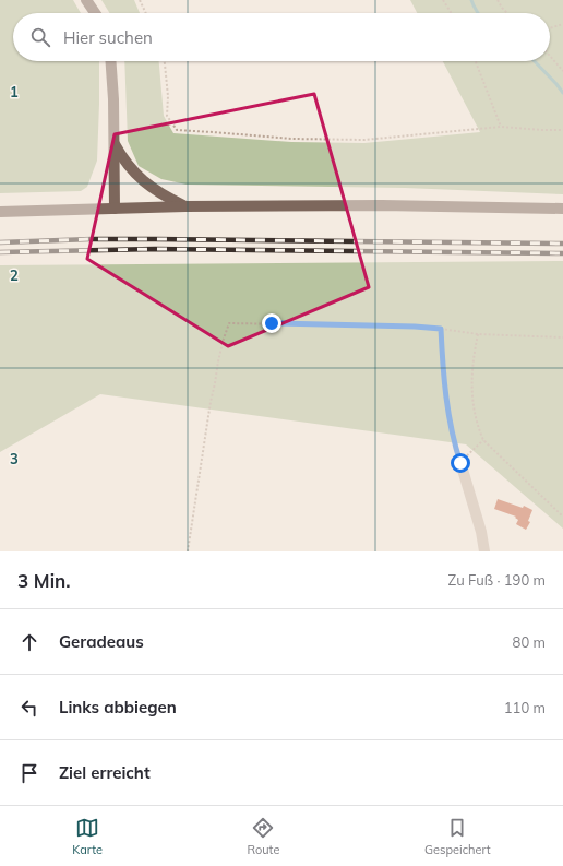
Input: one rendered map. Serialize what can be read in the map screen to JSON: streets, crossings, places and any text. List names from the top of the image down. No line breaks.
{"page":{"search":"Hier suchen","heading":["3 Min.","Zu Fuß · 190 m"],"list":[["Geradeaus","80 m"],["Links abbiegen","110 m"],"Ziel erreicht"],"nav":["Karte","Route","Gespeichert"]},"grid":{"rows":["1","2","3"]}}
